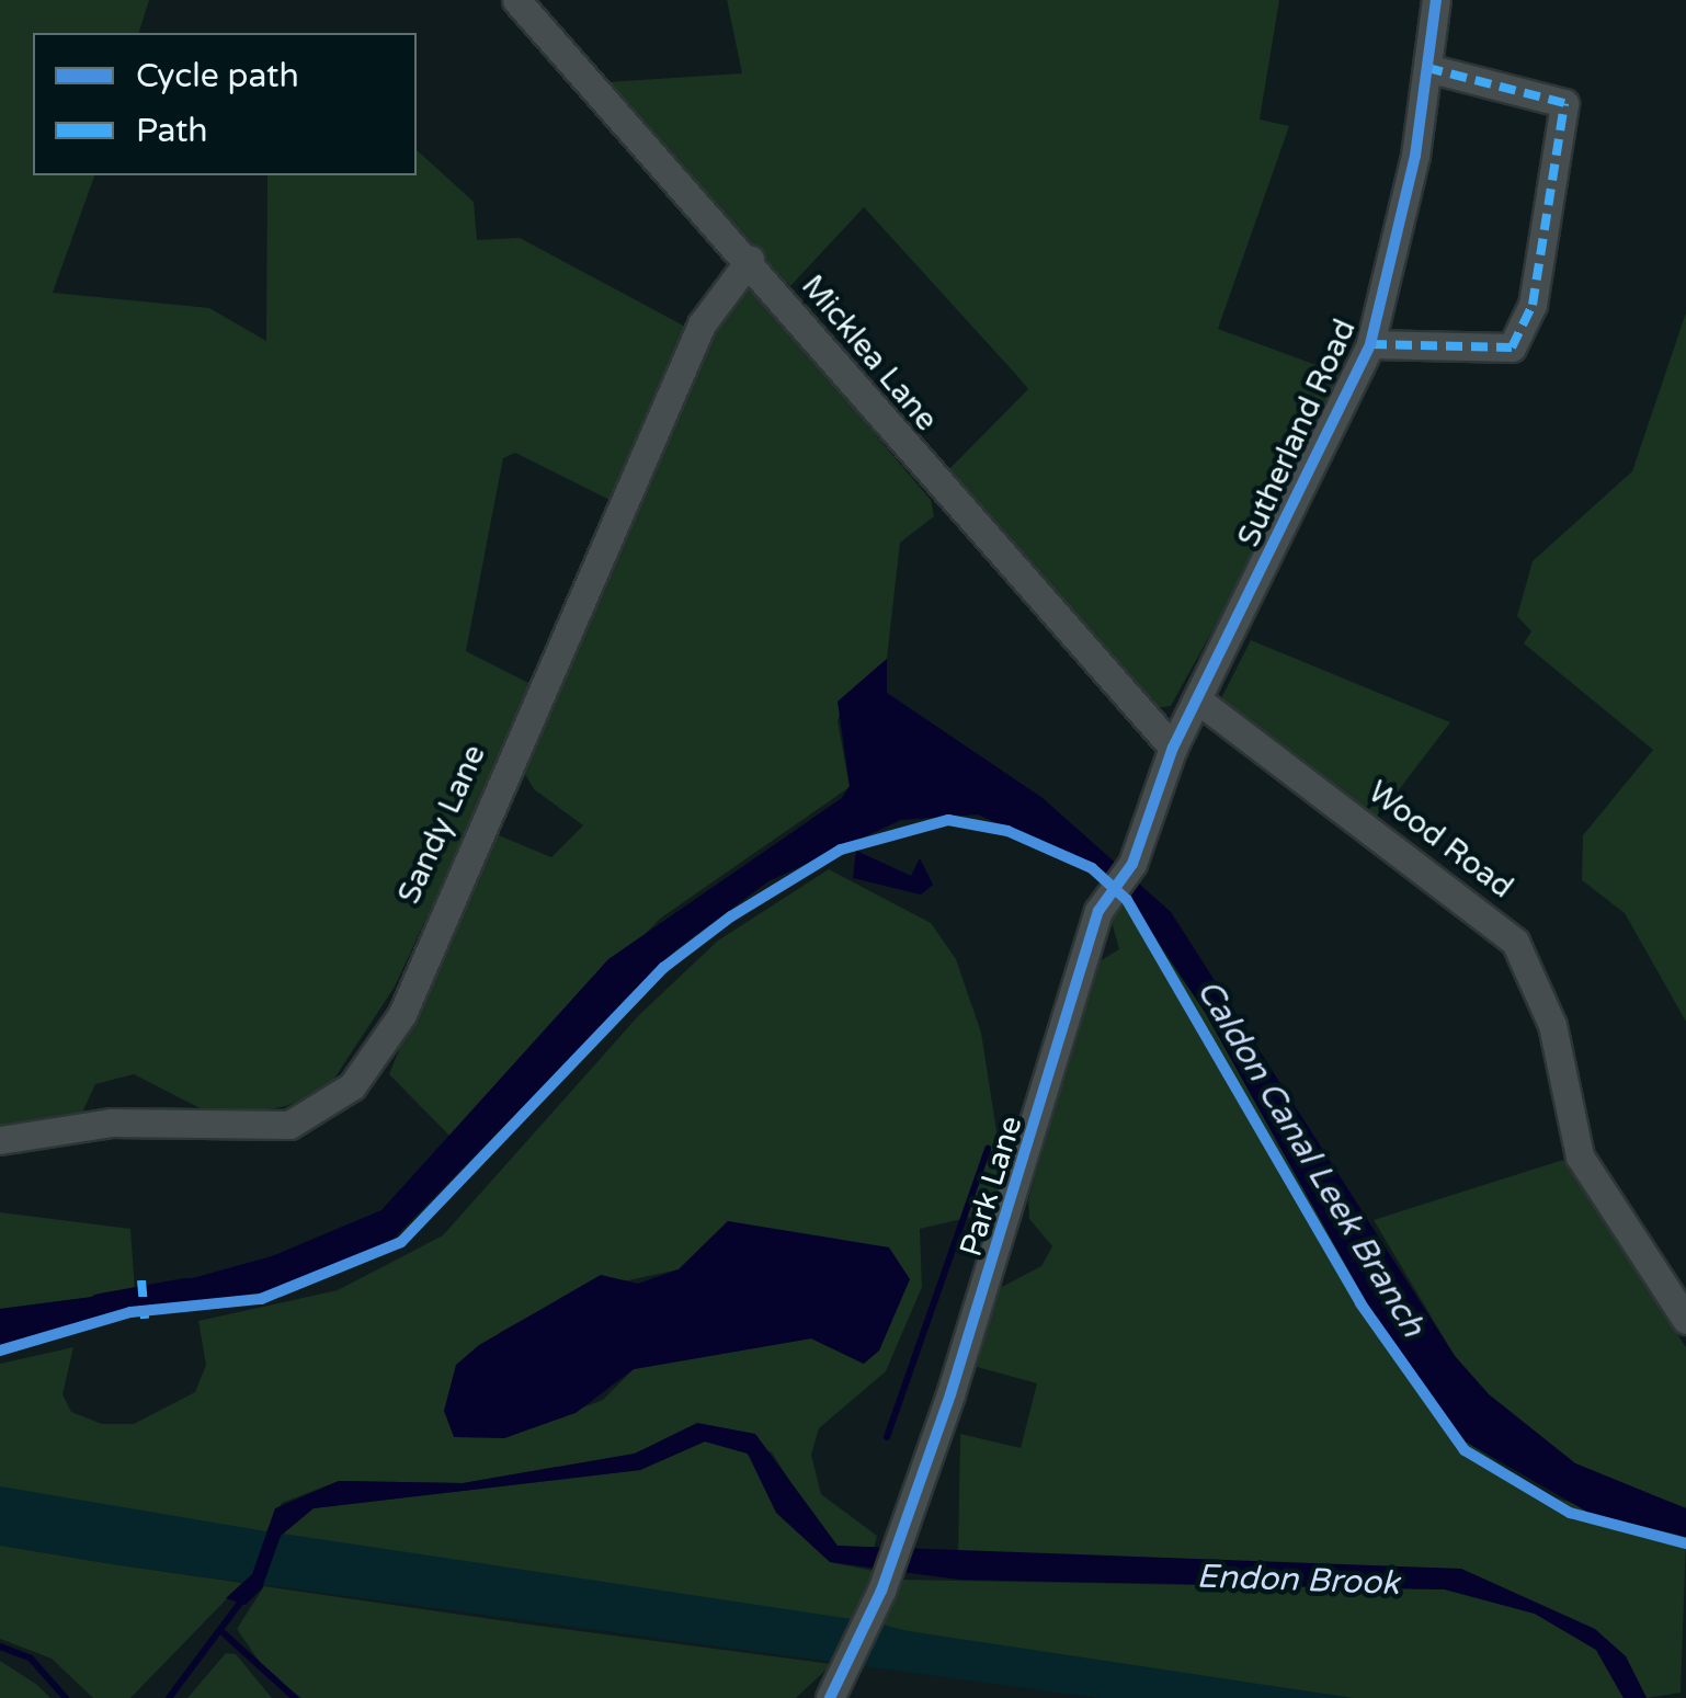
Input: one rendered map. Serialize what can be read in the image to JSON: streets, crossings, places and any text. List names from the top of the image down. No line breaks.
{"streets":{"street":["Micklea Lane","Sutherland Road","Sandy Lane","Wood Road","Park Lane"]},"crossings":[["Micklea Lane","Sutherland Road"],["Micklea Lane","Sandy Lane"],["Sutherland Road","Wood Road"],["Sutherland Road","Park Lane"]],"water":["Caldon Canal Leek Branch","Endon Brook"],"legend":["Cycle path","Path"]}
